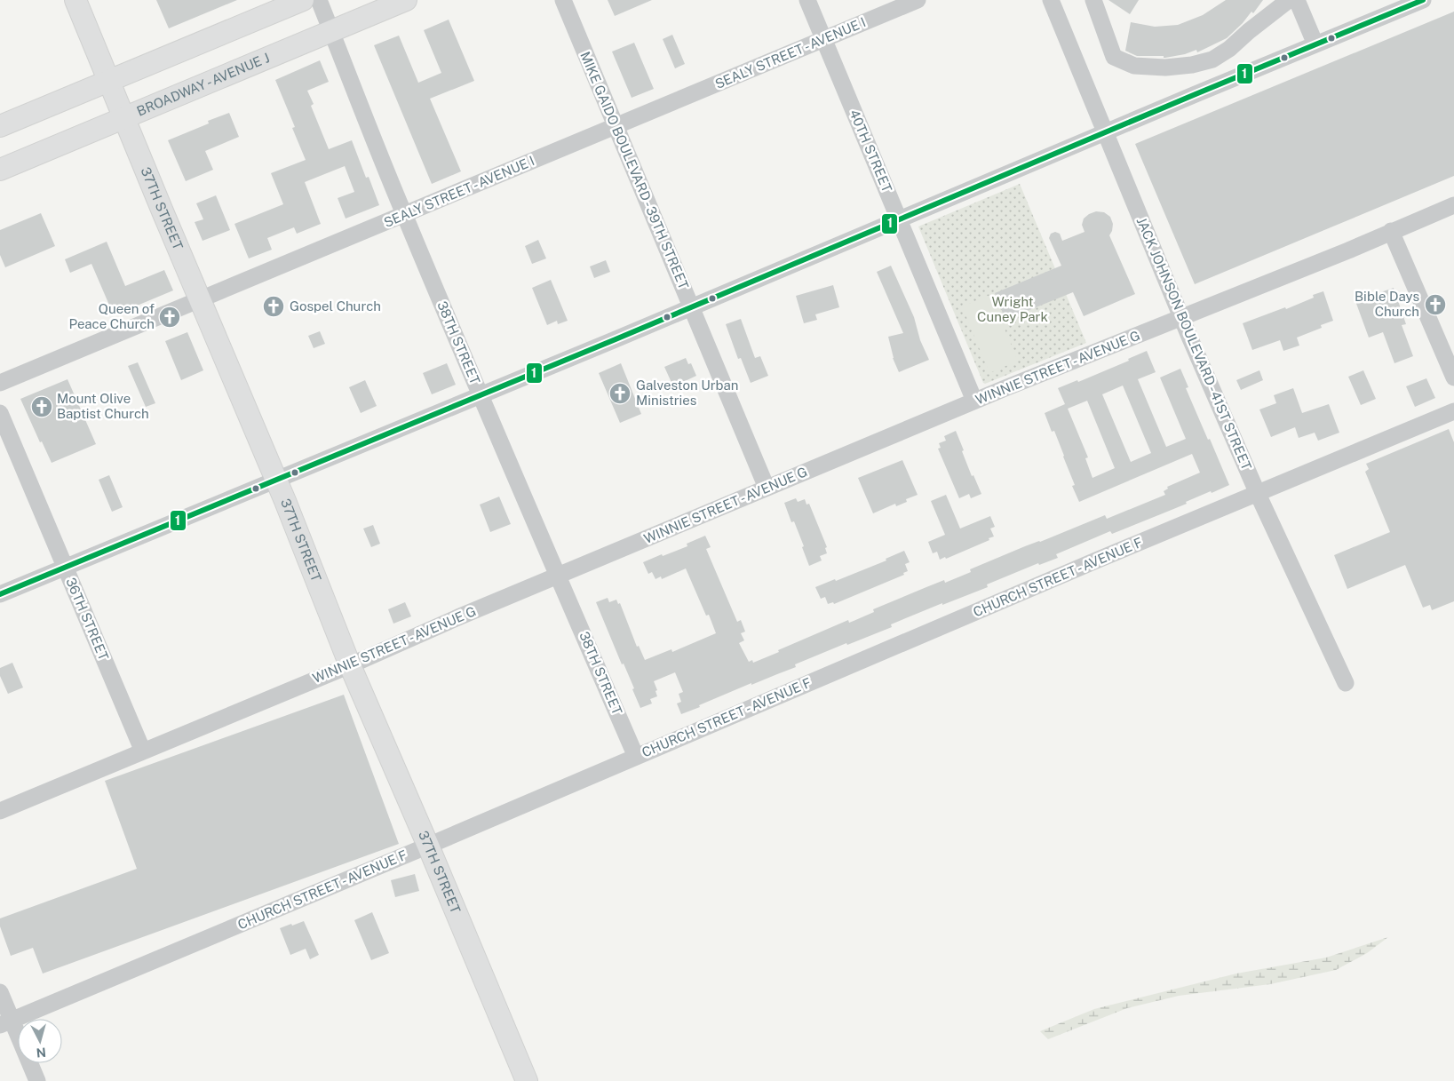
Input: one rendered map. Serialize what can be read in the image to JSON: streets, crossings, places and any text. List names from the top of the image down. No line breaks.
{"streets":{"main road":["BROADWAY - AVENUE J","37TH STREET"],"street":["SEALY STREET - AVENUE I","40TH STREET","MIKE GAIDO BOULEVARD - 39TH STREET","38TH STREET","JACK JOHNSON BOULEVARD - 41ST STREET","WINNIE STREET - AVENUE G","CHURCH STREET - AVENUE F","36TH STREET"]},"crossings":[["SEALY STREET - AVENUE I","40TH STREET"],["SEALY STREET - AVENUE I","MIKE GAIDO BOULEVARD - 39TH STREET"],["SEALY STREET - AVENUE I","37TH STREET"],["SEALY STREET - AVENUE I","38TH STREET"],["BROADWAY - AVENUE J","37TH STREET"],["BROADWAY - AVENUE J","38TH STREET"],["40TH STREET","WINNIE STREET - AVENUE G"],["MIKE GAIDO BOULEVARD - 39TH STREET","WINNIE STREET - AVENUE G"],["37TH STREET","WINNIE STREET - AVENUE G"],["37TH STREET","CHURCH STREET - AVENUE F"],["38TH STREET","WINNIE STREET - AVENUE G"],["38TH STREET","CHURCH STREET - AVENUE F"],["JACK JOHNSON BOULEVARD - 41ST STREET","WINNIE STREET - AVENUE G"],["JACK JOHNSON BOULEVARD - 41ST STREET","CHURCH STREET - AVENUE F"],["WINNIE STREET - AVENUE G","36TH STREET"]],"parks":["Wright Cuney Park"],"places":{"church":["Bible Days Church","Gospel Church","Queen of Peace Church","Galveston Urban Ministries","Mount Olive Baptist Church"]},"lines":["transit line 1"],"north":"bottom"}
